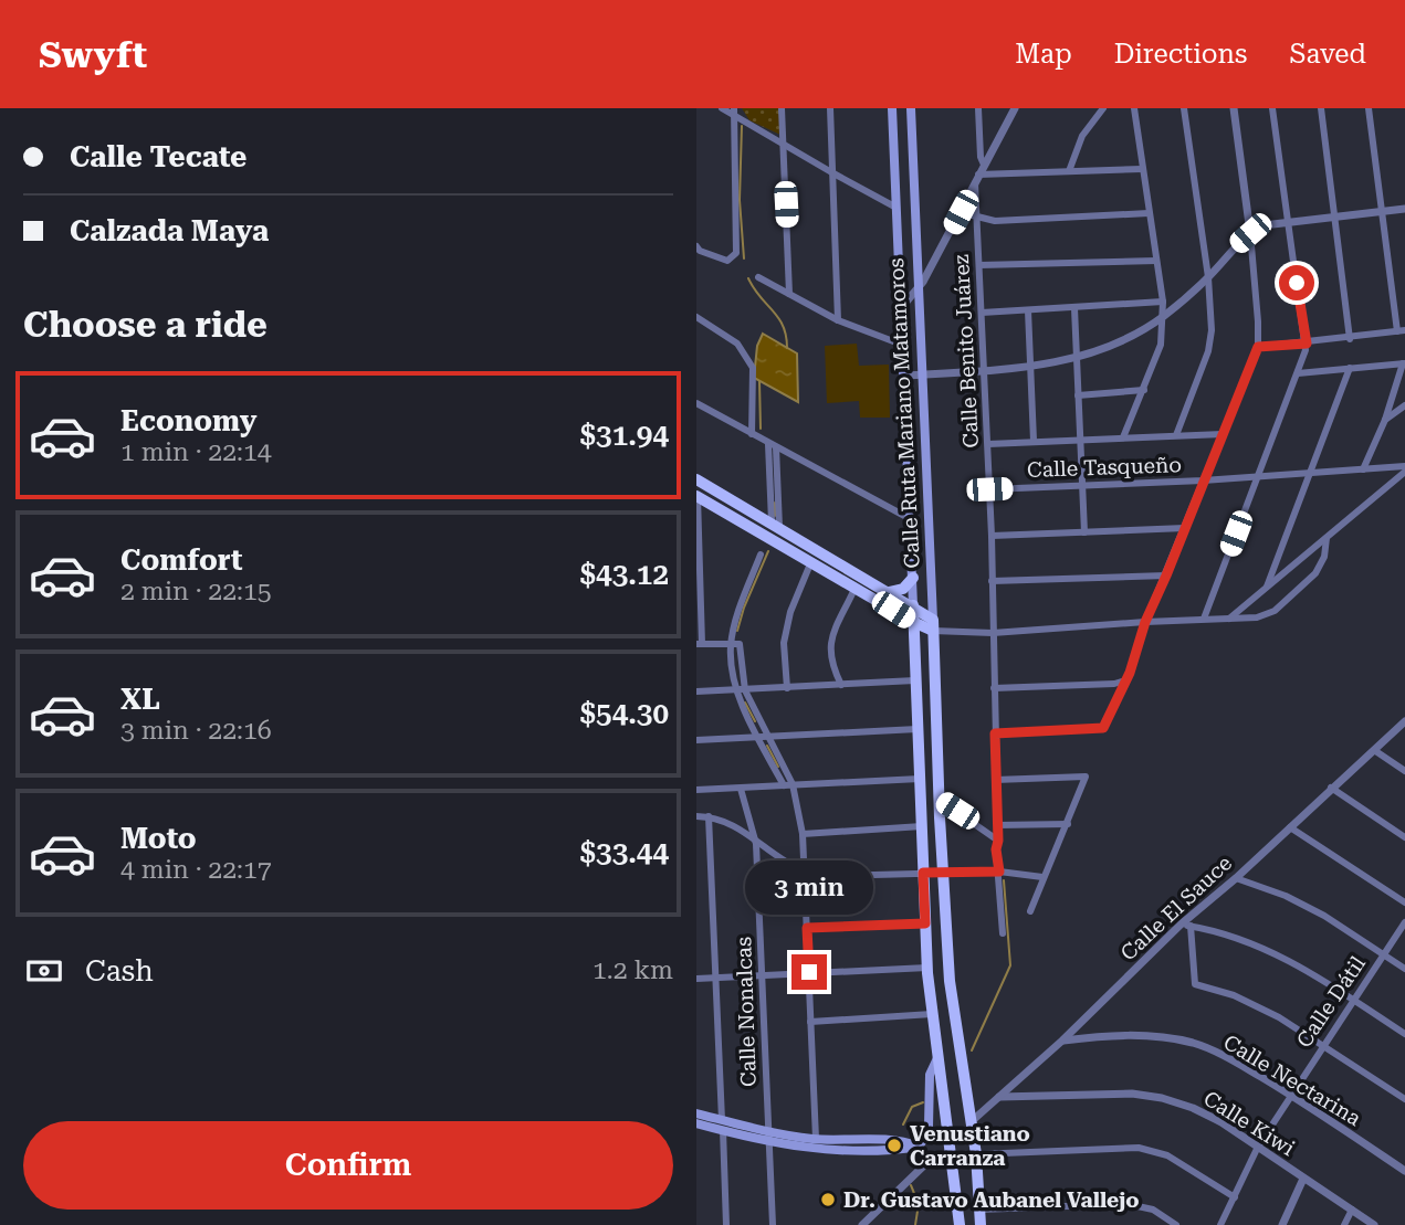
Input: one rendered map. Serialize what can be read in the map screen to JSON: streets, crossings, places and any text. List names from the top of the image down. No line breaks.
{"streets":{"main road":["Calle Ruta Mariano Matamoros"],"street":["Calle Benito Juárez","Calle Tasqueño","Calle El Sauce","Calle Dátil","Calle Nonalcas","Calle Nectarina","Calle Kiwi"]},"crossings":[["Calle Benito Juárez","Calle Tasqueño"],["Calle Ruta Mariano Matamoros","Calle El Sauce"],["Calle El Sauce","Calle Nectarina"],["Calle El Sauce","Calle Kiwi"],["Calle Dátil","Calle Nectarina"],["Calle Dátil","Calle Kiwi"]],"places":["Venustiano Carranza","Dr. Gustavo Aubanel Vallejo"],"page":{"header":"Swyft","nav":["Map","Directions","Saved"],"banner":["Calle Tecate","Calzada Maya"],"heading":"Choose a ride","list":[{"name":"Economy","note":"1 min · 22:14","value":"$31.94"},{"name":"Comfort","note":"2 min · 22:15","value":"$43.12"},{"name":"XL","note":"3 min · 22:16","value":"$54.30"},{"name":"Moto","note":"4 min · 22:17","value":"$33.44"}],"bubble":"3 min","pay":["Cash","1.2 km"],"buttons":"Confirm"}}
